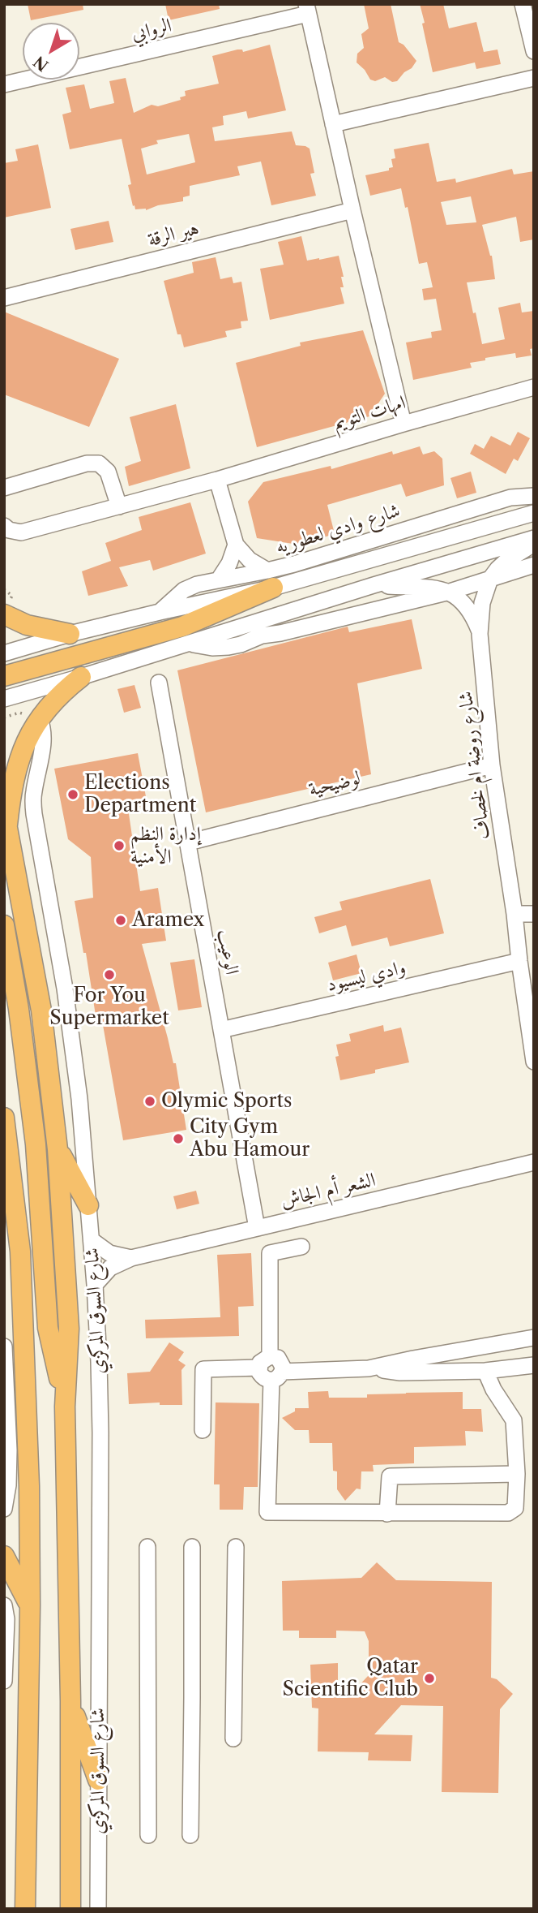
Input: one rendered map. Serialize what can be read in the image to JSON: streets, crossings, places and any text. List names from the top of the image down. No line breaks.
{"streets":{"main road":["شارع السوق المركزي"],"street":["الروابي","هير الرقة","امهات التويم","شارع وادي لعطوريه","شارع روضة ام لخصاف","لوضيحية","الوعيب","وادي ليسيود","الشعر أم الجاش"]},"crossings":[["شارع روضة ام لخصاف","لوضيحية"],["شارع روضة ام لخصاف","وادي ليسيود"],["لوضيحية","الوعيب"],["الوعيب","وادي ليسيود"],["الوعيب","الشعر أم الجاش"],["الشعر أم الجاش","شارع السوق المركزي"]],"places":["Elections Department","إدارة النظم الأمنية","Aramex","For You Supermarket","Olymic Sports","City Gym Abu Hamour","Qatar Scientific Club"],"north":"bottom left"}
